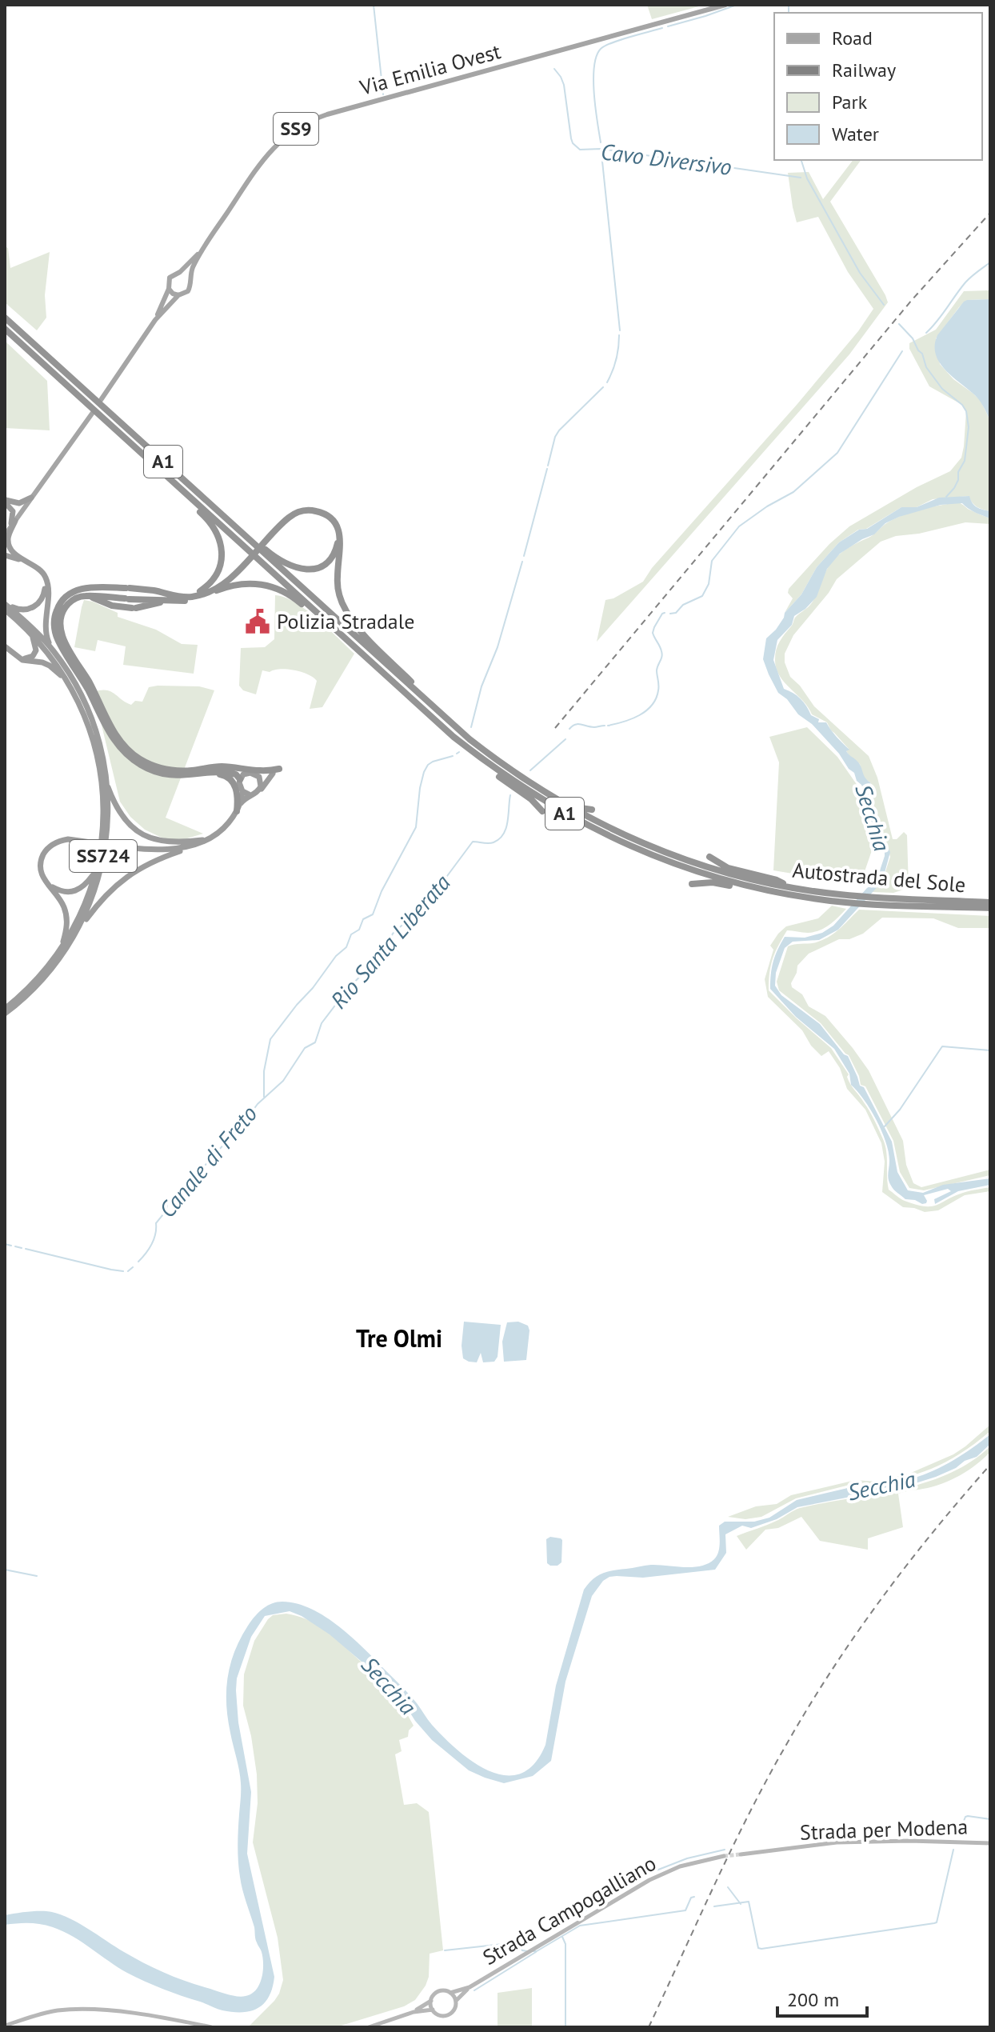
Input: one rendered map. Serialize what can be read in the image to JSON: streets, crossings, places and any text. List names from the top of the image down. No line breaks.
{"streets":{"highway":["A1","SS724","Autostrada del Sole"],"main road":["Via Emilia Ovest","SS9","Strada per Modena","Strada Campogalliano"]},"crossings":[["Via Emilia Ovest","SS9"]],"districts":["Tre Olmi"],"water":["Cavo Diversivo","Secchia","Rio Santa Liberata","Canale di Freto"],"places":{"public building":["Polizia Stradale"]},"legend":["Road","Railway","Park","Water"],"scale_bar":"200 m"}
